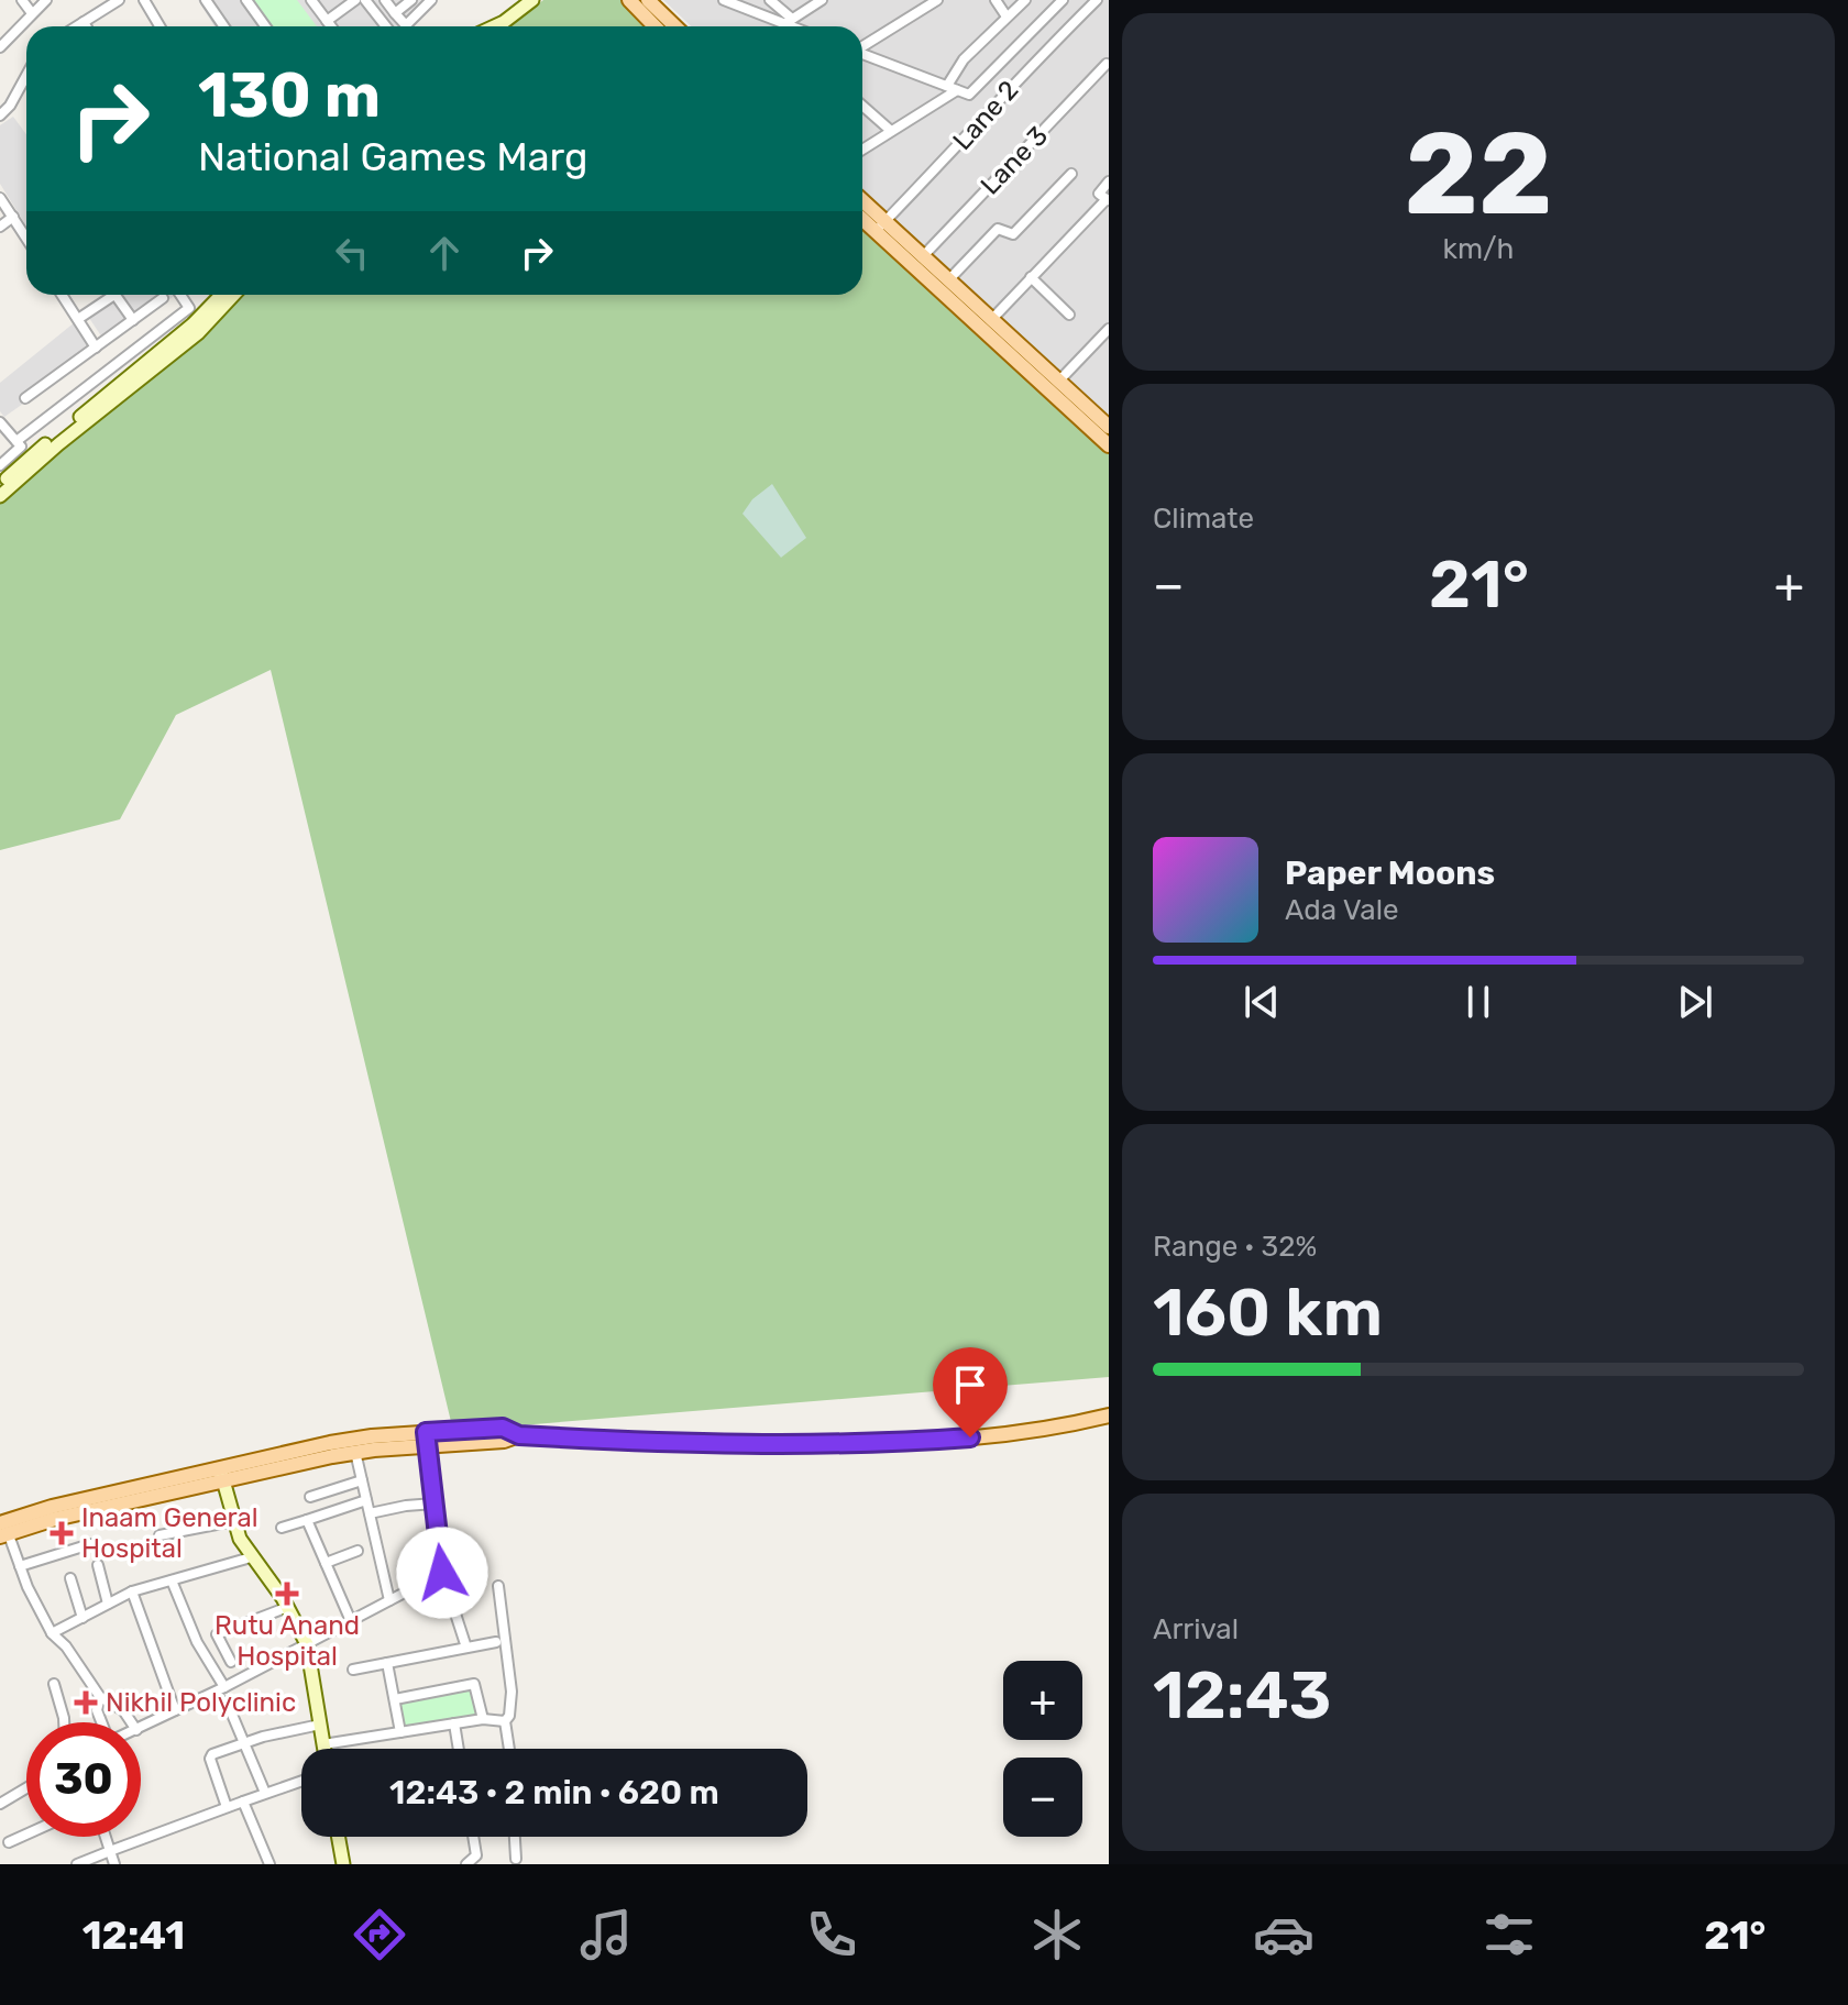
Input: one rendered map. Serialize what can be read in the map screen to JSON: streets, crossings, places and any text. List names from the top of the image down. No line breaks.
{"streets":{"street":["Lane 2","Lane 3"]},"places":{"health":["Inaam General Hospital","Rutu Anand Hospital","Nikhil Polyclinic"]},"page":{"tile":[["22","km/h"],"Climate",["Range · 32%","160 km"],["Arrival","12:43"]],"turn":["130 m","National Games Marg"],"heat":["−","21°","+"],"song":["Paper Moons","Ada Vale"],"map_buttons":["+","−"],"limit":"30","trip":"12:43 · 2 min · 620 m","tabs":["12:41","21°"]}}
